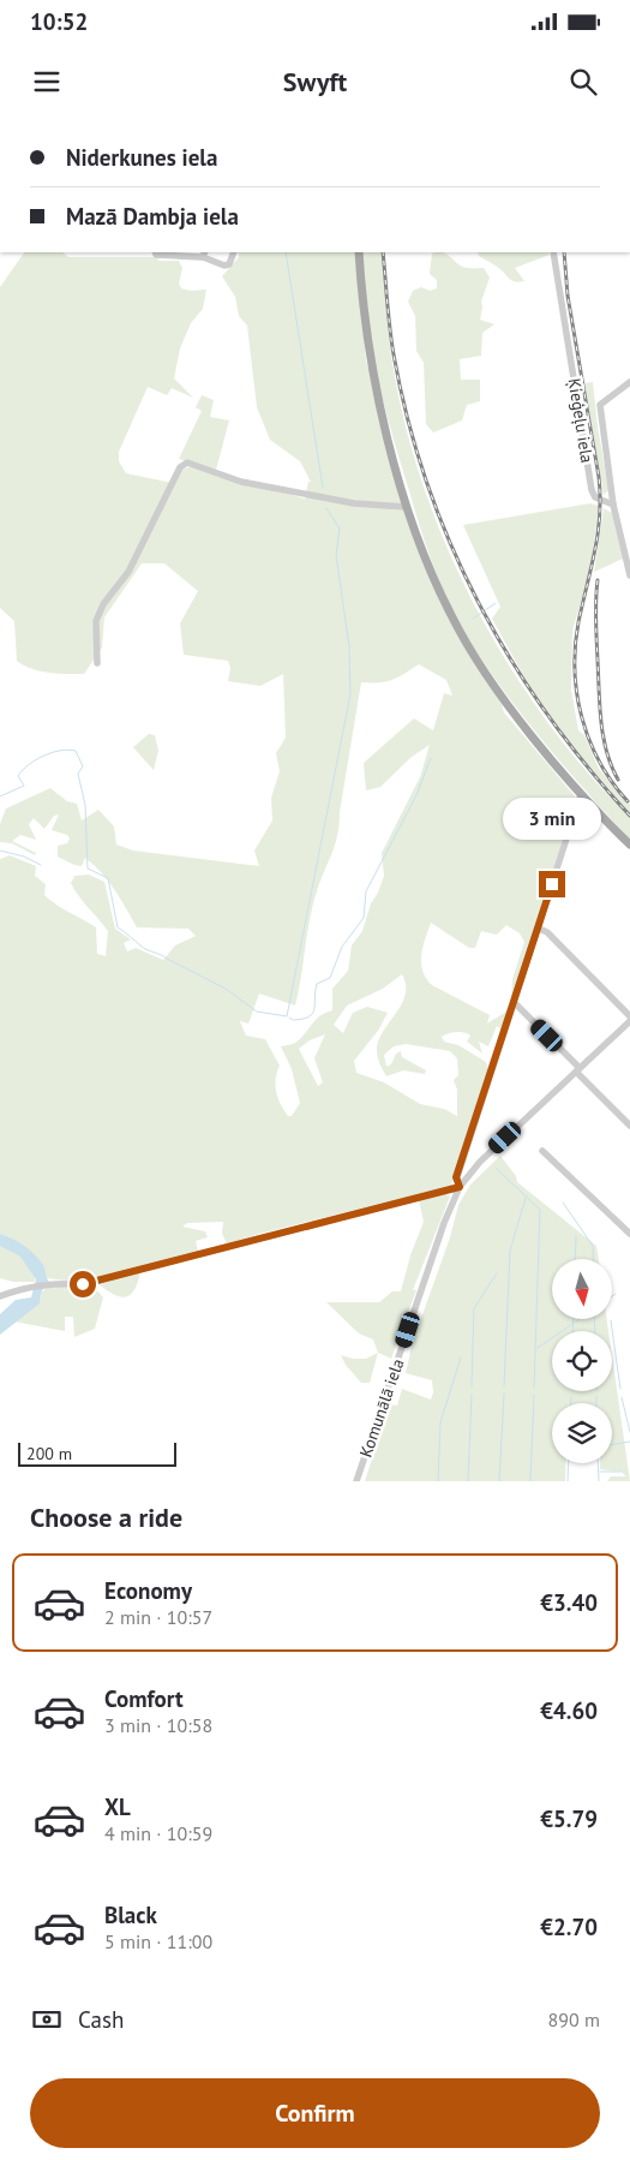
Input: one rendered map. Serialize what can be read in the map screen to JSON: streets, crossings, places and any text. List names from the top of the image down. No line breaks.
{"streets":{"street":["Ķieģeļu iela","Komunālā iela"]},"scale_bar":"200 m","north":"bottom","page":{"status":"10:52","header":"Swyft","banner":["Niderkunes iela","Mazā Dambja iela"],"bubble":"3 min","scale":"200 m","heading":"Choose a ride","list":[{"name":"Economy","note":"2 min · 10:57","value":"€3.40"},{"name":"Comfort","note":"3 min · 10:58","value":"€4.60"},{"name":"XL","note":"4 min · 10:59","value":"€5.79"},{"name":"Black","note":"5 min · 11:00","value":"€2.70"}],"pay":["Cash","890 m"],"buttons":"Confirm"}}
